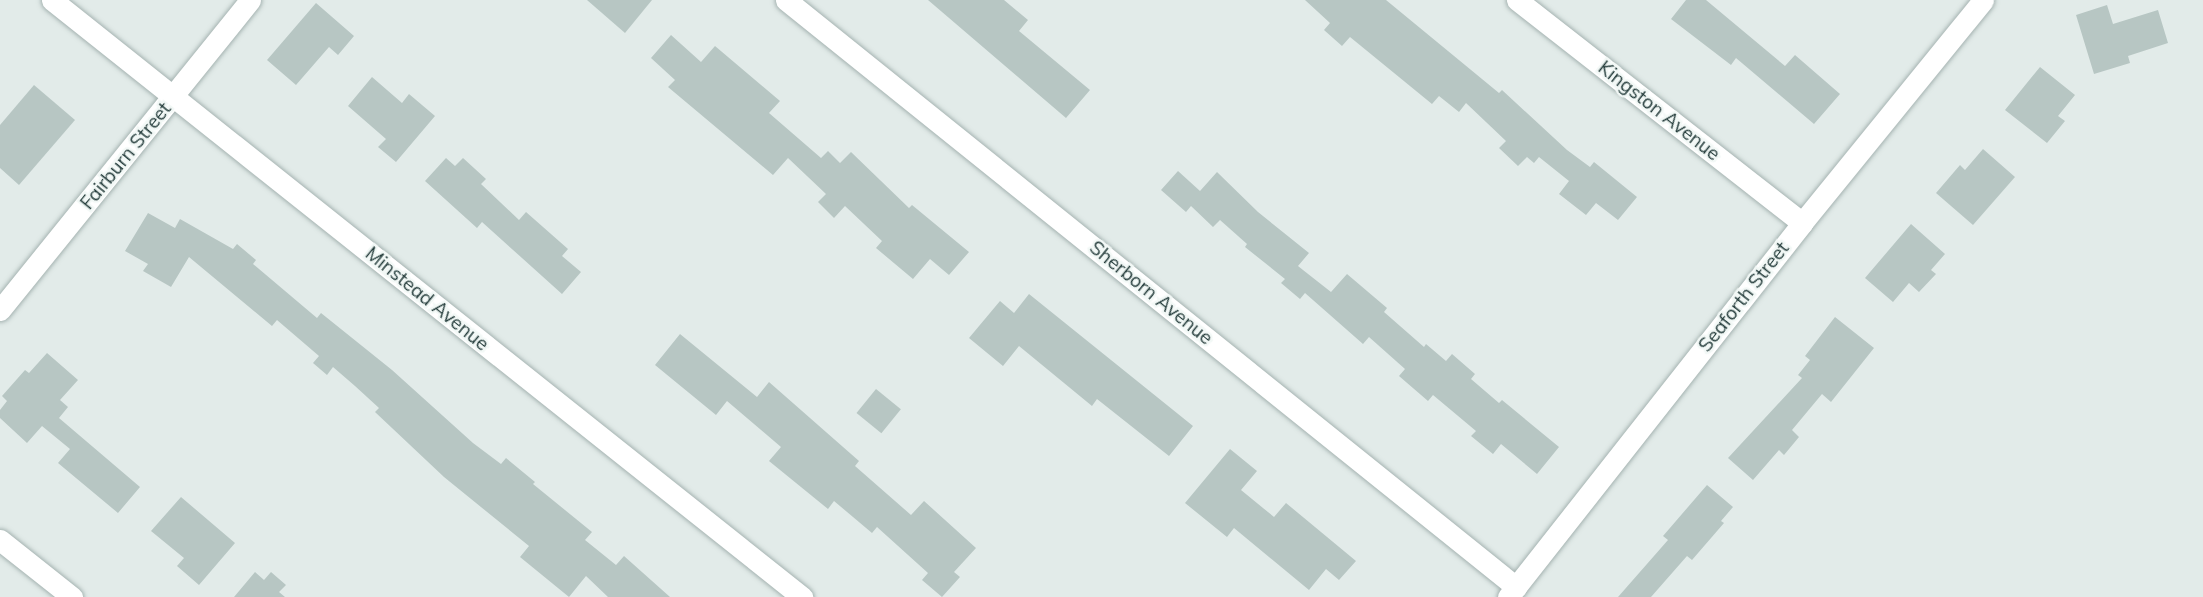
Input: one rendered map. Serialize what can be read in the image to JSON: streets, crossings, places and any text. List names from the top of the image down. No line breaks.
{"streets":{"street":["Kingston Avenue","Fairburn Street","Sherborn Avenue","Seaforth Street","Minstead Avenue"]},"crossings":[["Kingston Avenue","Seaforth Street"],["Fairburn Street","Minstead Avenue"],["Sherborn Avenue","Seaforth Street"]]}
